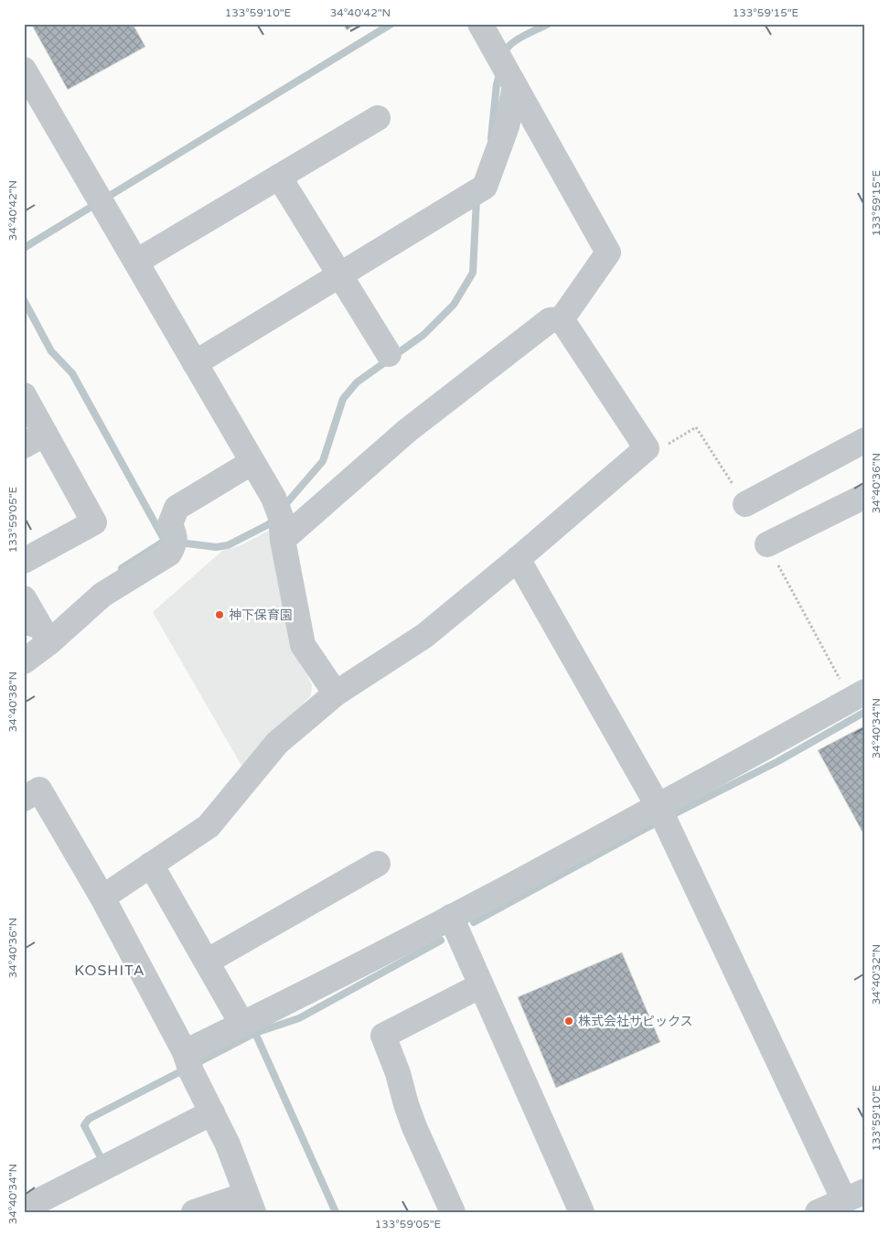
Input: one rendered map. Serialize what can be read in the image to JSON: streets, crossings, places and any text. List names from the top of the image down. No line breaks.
{"districts":["KOSHITA"],"places":["神下保育園","株式会社サピックス"],"coordinates":["133°59'10\"E","34°40'42\"N","133°59'15\"E","34°40'36\"N","133°59'05\"E","34°40'38\"N","34°40'34\"N","34°40'32\"N"]}
